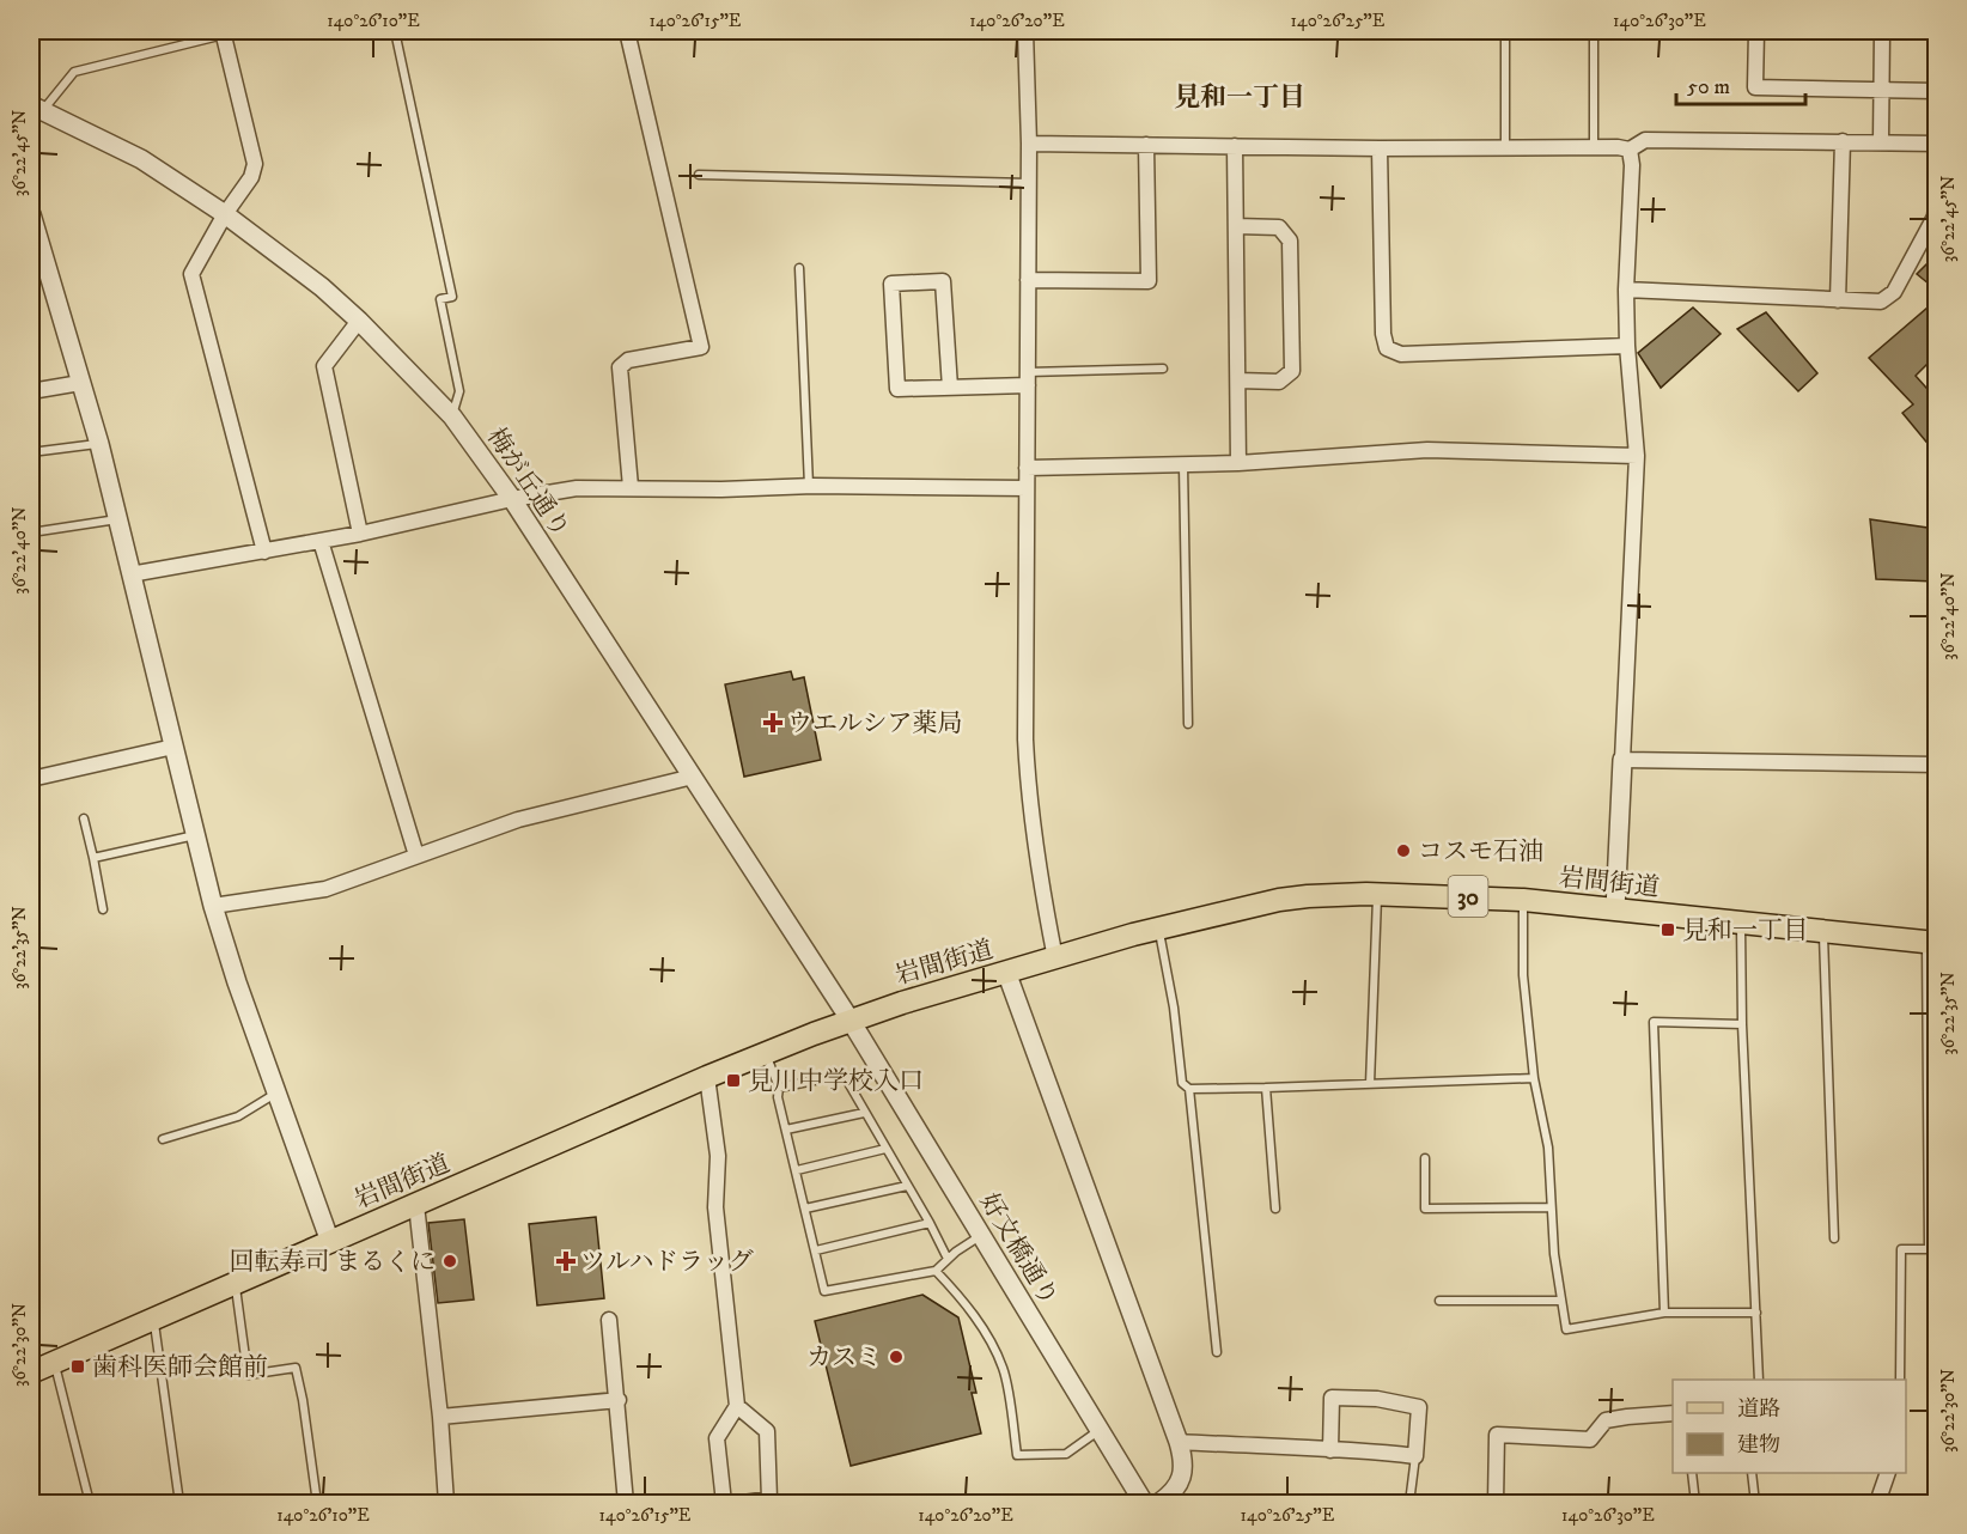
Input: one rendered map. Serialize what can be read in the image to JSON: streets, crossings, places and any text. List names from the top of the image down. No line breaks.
{"streets":{"main road":["岩間街道","30"],"street":["梅が丘通り","好文橋通り"]},"crossings":[["梅が丘通り","岩間街道"],["梅が丘通り","好文橋通り"],["岩間街道","好文橋通り"]],"districts":["見和一丁目"],"places":{"health":["ウエルシア薬局","ツルハドラッグ"],"other":["コスモ石油","回転寿司 まるくに","カスミ"],"transit":["見和一丁目","見川中学校入口","歯科医師会館前"]},"legend":["道路","建物"],"scale_bar":"50 m","coordinates":["140°26'10\"E","140°26'15\"E","140°26'20\"E","140°26'25\"E","140°26'30\"E","36°22'45\"N","36°22'40\"N","36°22'35\"N","36°22'30\"N"]}
